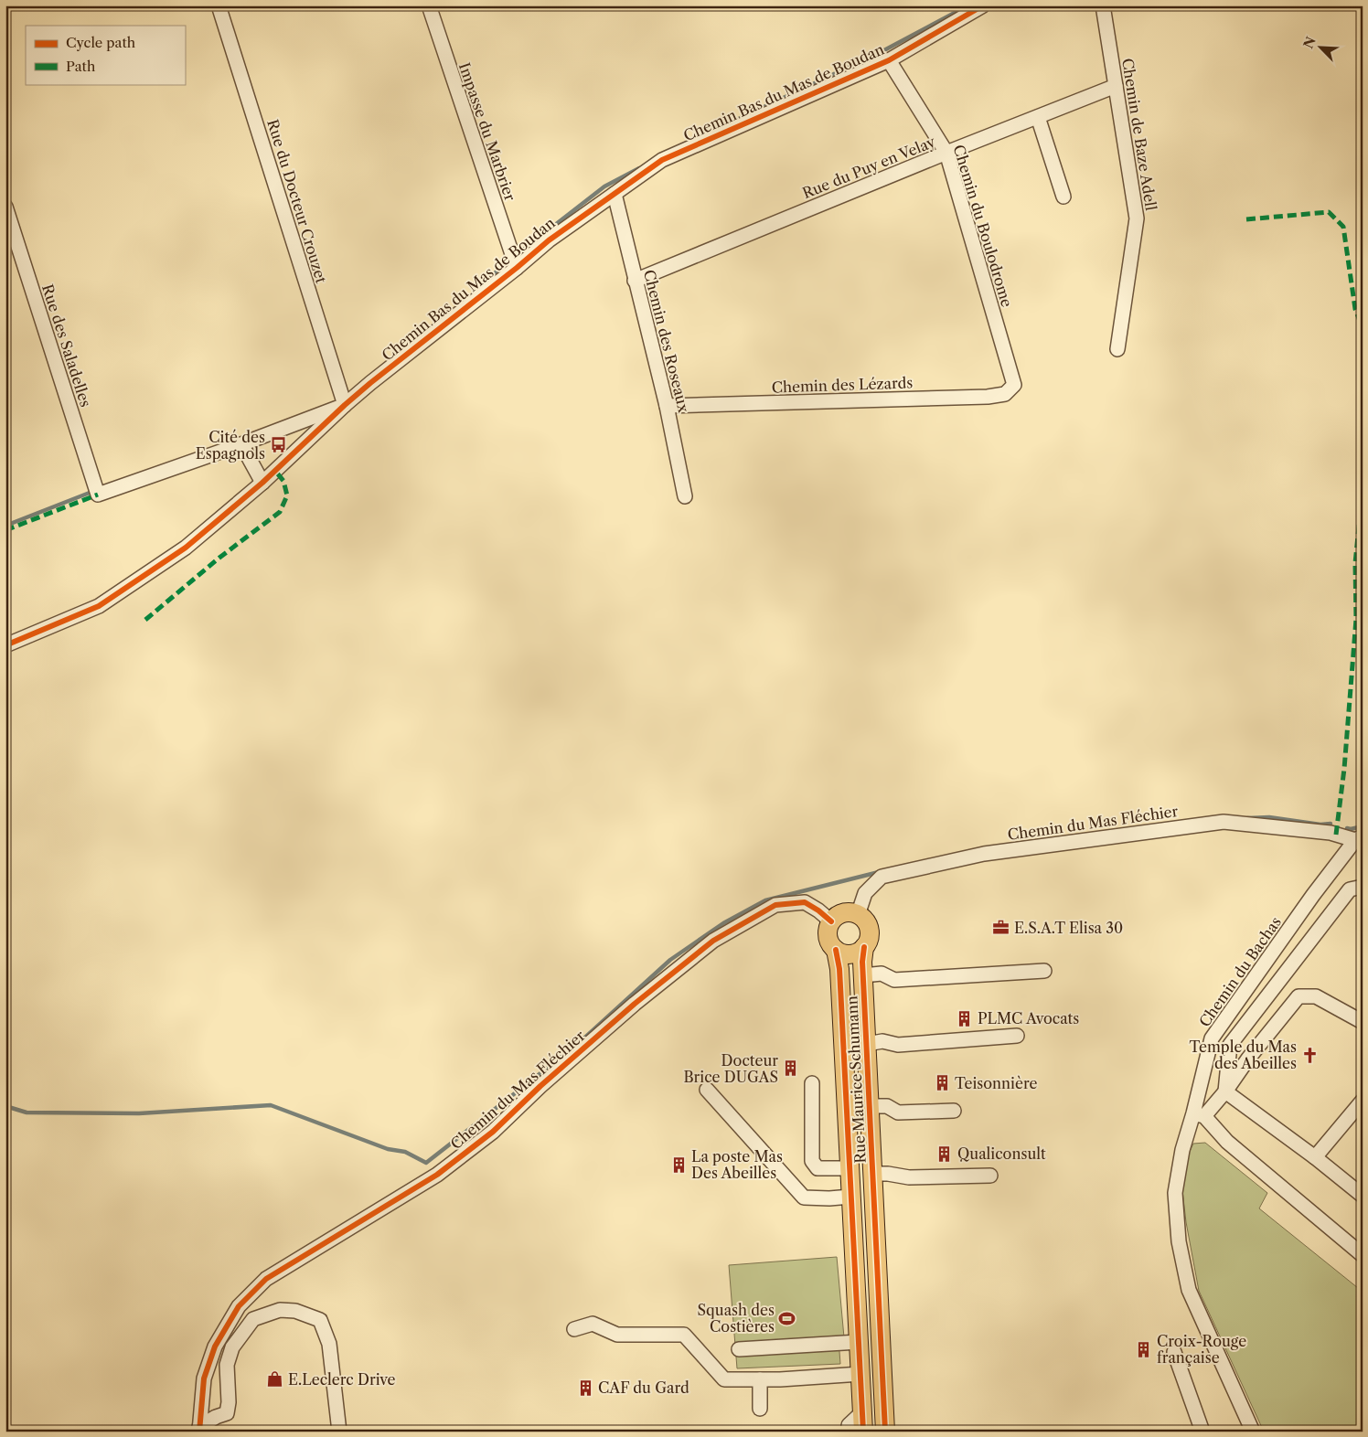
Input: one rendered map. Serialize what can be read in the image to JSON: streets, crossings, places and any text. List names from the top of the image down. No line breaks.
{"streets":{"main road":["Rue Maurice Schumann"],"street":["Chemin Bas du Mas de Boudan","Impasse du Marbrier","Chemin de Baze Adell","Rue du Puy en Velay","Rue du Docteur Crouzet","Chemin du Boulodrome","Chemin des Roseaux","Rue des Saladelles","Chemin des Lézards","Chemin du Mas Fléchier","Chemin du Bachas"]},"crossings":[["Chemin Bas du Mas de Boudan","Impasse du Marbrier"],["Chemin Bas du Mas de Boudan","Rue du Docteur Crouzet"],["Chemin Bas du Mas de Boudan","Chemin du Boulodrome"],["Chemin Bas du Mas de Boudan","Chemin des Roseaux"],["Chemin de Baze Adell","Rue du Puy en Velay"],["Rue du Puy en Velay","Chemin du Boulodrome"],["Rue du Puy en Velay","Chemin des Roseaux"],["Chemin du Boulodrome","Chemin des Lézards"],["Chemin des Roseaux","Chemin des Lézards"],["Chemin du Mas Fléchier","Chemin du Bachas"],["Chemin du Mas Fléchier","Rue Maurice Schumann"]],"places":{"bus stop":["Cité des Espagnols"],"office":["E.S.A.T Elisa 30"],"building":["PLMC Avocats","Docteur Brice DUGAS","Teisonnière","Qualiconsult","La poste Mas Des Abeilles","Croix-Rouge française","CAF du Gard"],"church":["Temple du Mas des Abeilles"],"sports":["Squash des Costières"],"shop":["E.Leclerc Drive"]},"legend":["Cycle path","Path"],"north":"top left"}
